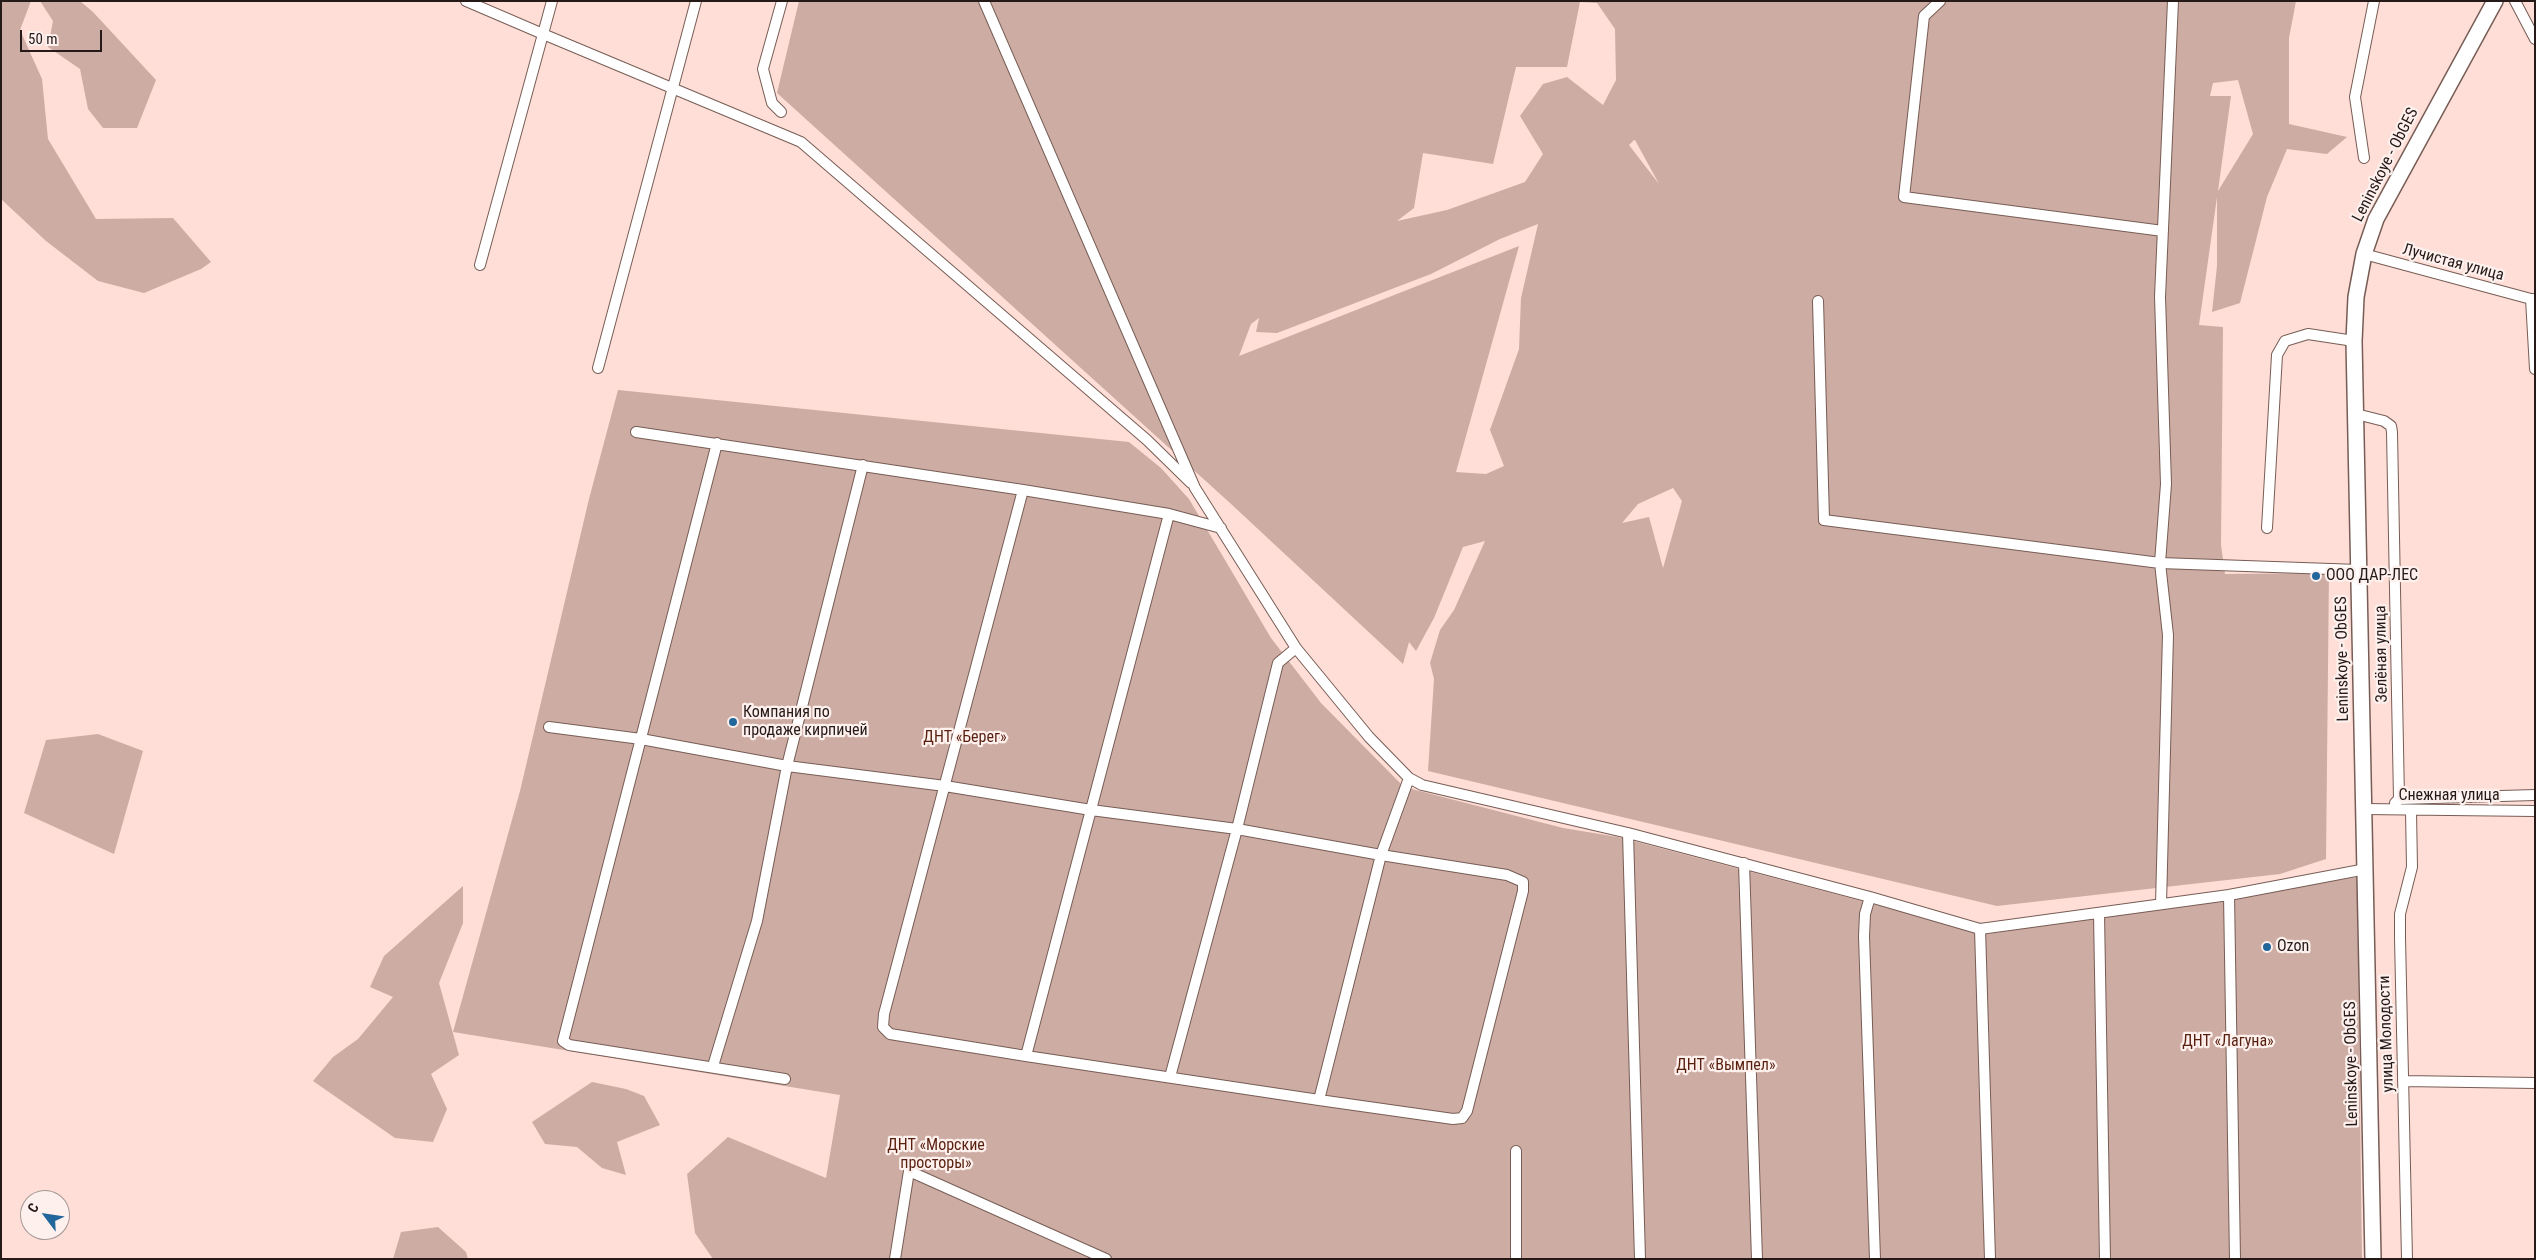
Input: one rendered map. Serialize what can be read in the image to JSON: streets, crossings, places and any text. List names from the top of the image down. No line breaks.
{"streets":{"main road":["Leninskoye - ObGES"],"street":["Лучистая улица","Зелёная улица","Снежная улица","улица Молодости"]},"crossings":[["Leninskoye - ObGES","Лучистая улица"],["Leninskoye - ObGES","Зелёная улица"],["Leninskoye - ObGES","Снежная улица"],["Снежная улица","улица Молодости"]],"parks":["ДНТ «Берег»","ДНТ «Лагуна»","ДНТ «Вымпел»","ДНТ «Морские просторы»"],"places":["ООО ДАР-ЛЕС","Компания по продаже кирпичей","Ozon"],"scale_bar":"50 m","north":"top left"}
